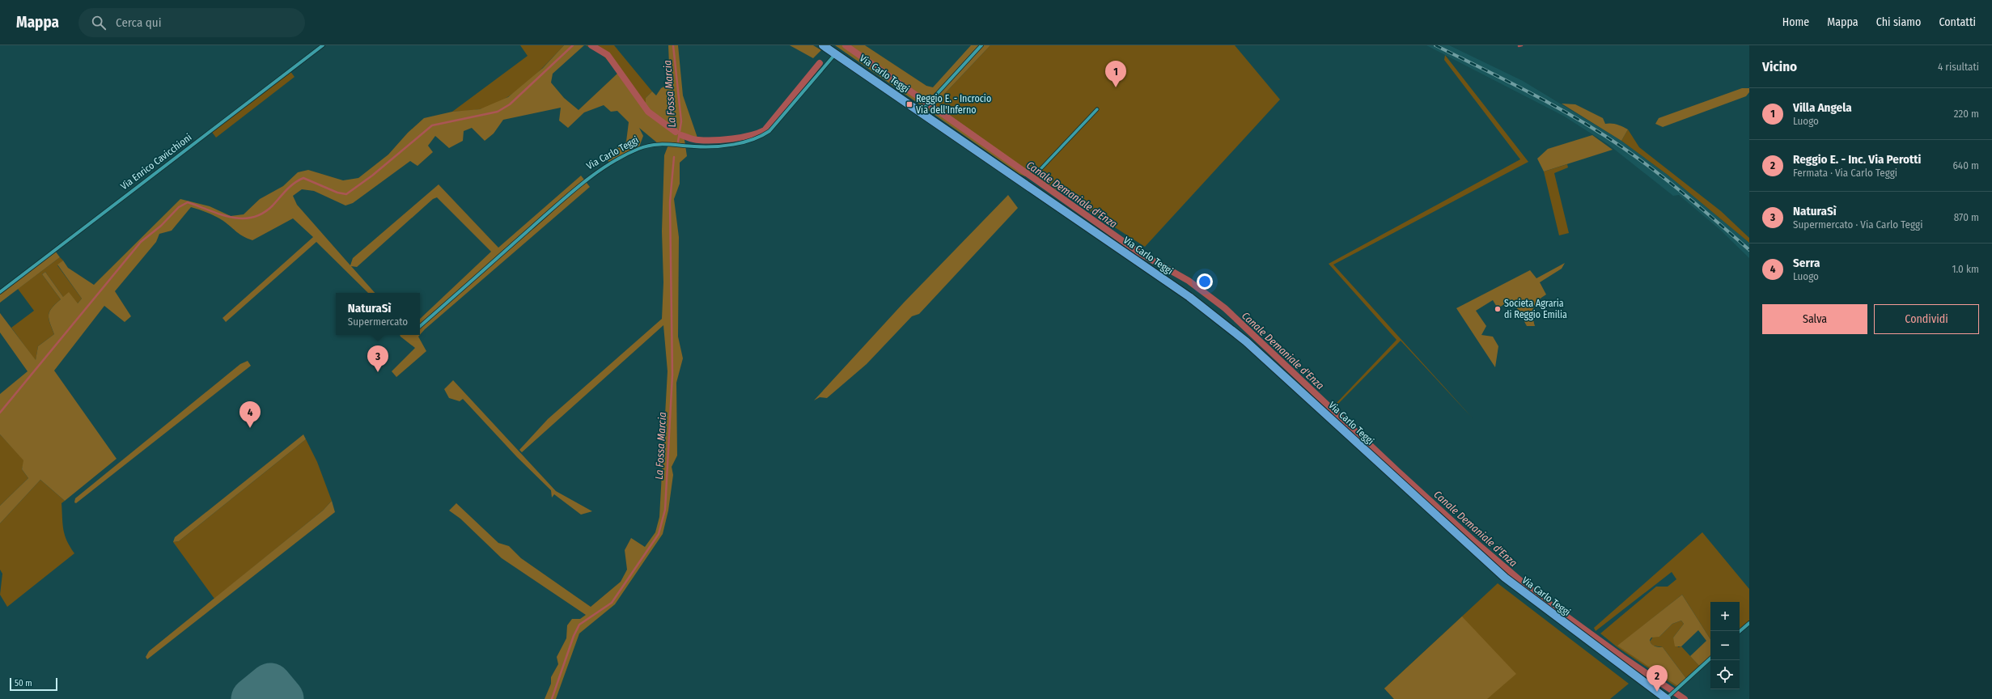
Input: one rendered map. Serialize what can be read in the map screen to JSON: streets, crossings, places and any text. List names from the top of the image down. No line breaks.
{"streets":{"main road":["Via Carlo Teggi"],"street":["Via Enrico Cavicchioni"]},"water":["La Fossa Marcia","Canale Demaniale d'Enza"],"places":{"transit":["Reggio E. - Incrocio Via dell'Inferno"],"other":["Societa Agraria di Reggio Emilia"]},"scale_bar":"50 m","page":{"header":"Mappa","search":"Cerca qui","nav":["Home","Mappa","Chi siamo","Contatti"],"heading":["Vicino","4 risultati"],"pins":["1","3","4","2"],"list":[{"mark":"1","name":"Villa Angela","note":"Luogo","value":"220 m"},{"mark":"2","name":"Reggio E. - Inc. Via Perotti","note":"Fermata · Via Carlo Teggi","value":"640 m"},{"mark":"3","name":"NaturaSì","note":"Supermercato · Via Carlo Teggi","value":"870 m"},{"mark":"4","name":"Serra","note":"Luogo","value":"1.0 km"}],"popup":["NaturaSì","Supermercato"],"buttons":["Salva","Condividi"],"map_buttons":["+","−"],"scale":"50 m"}}
